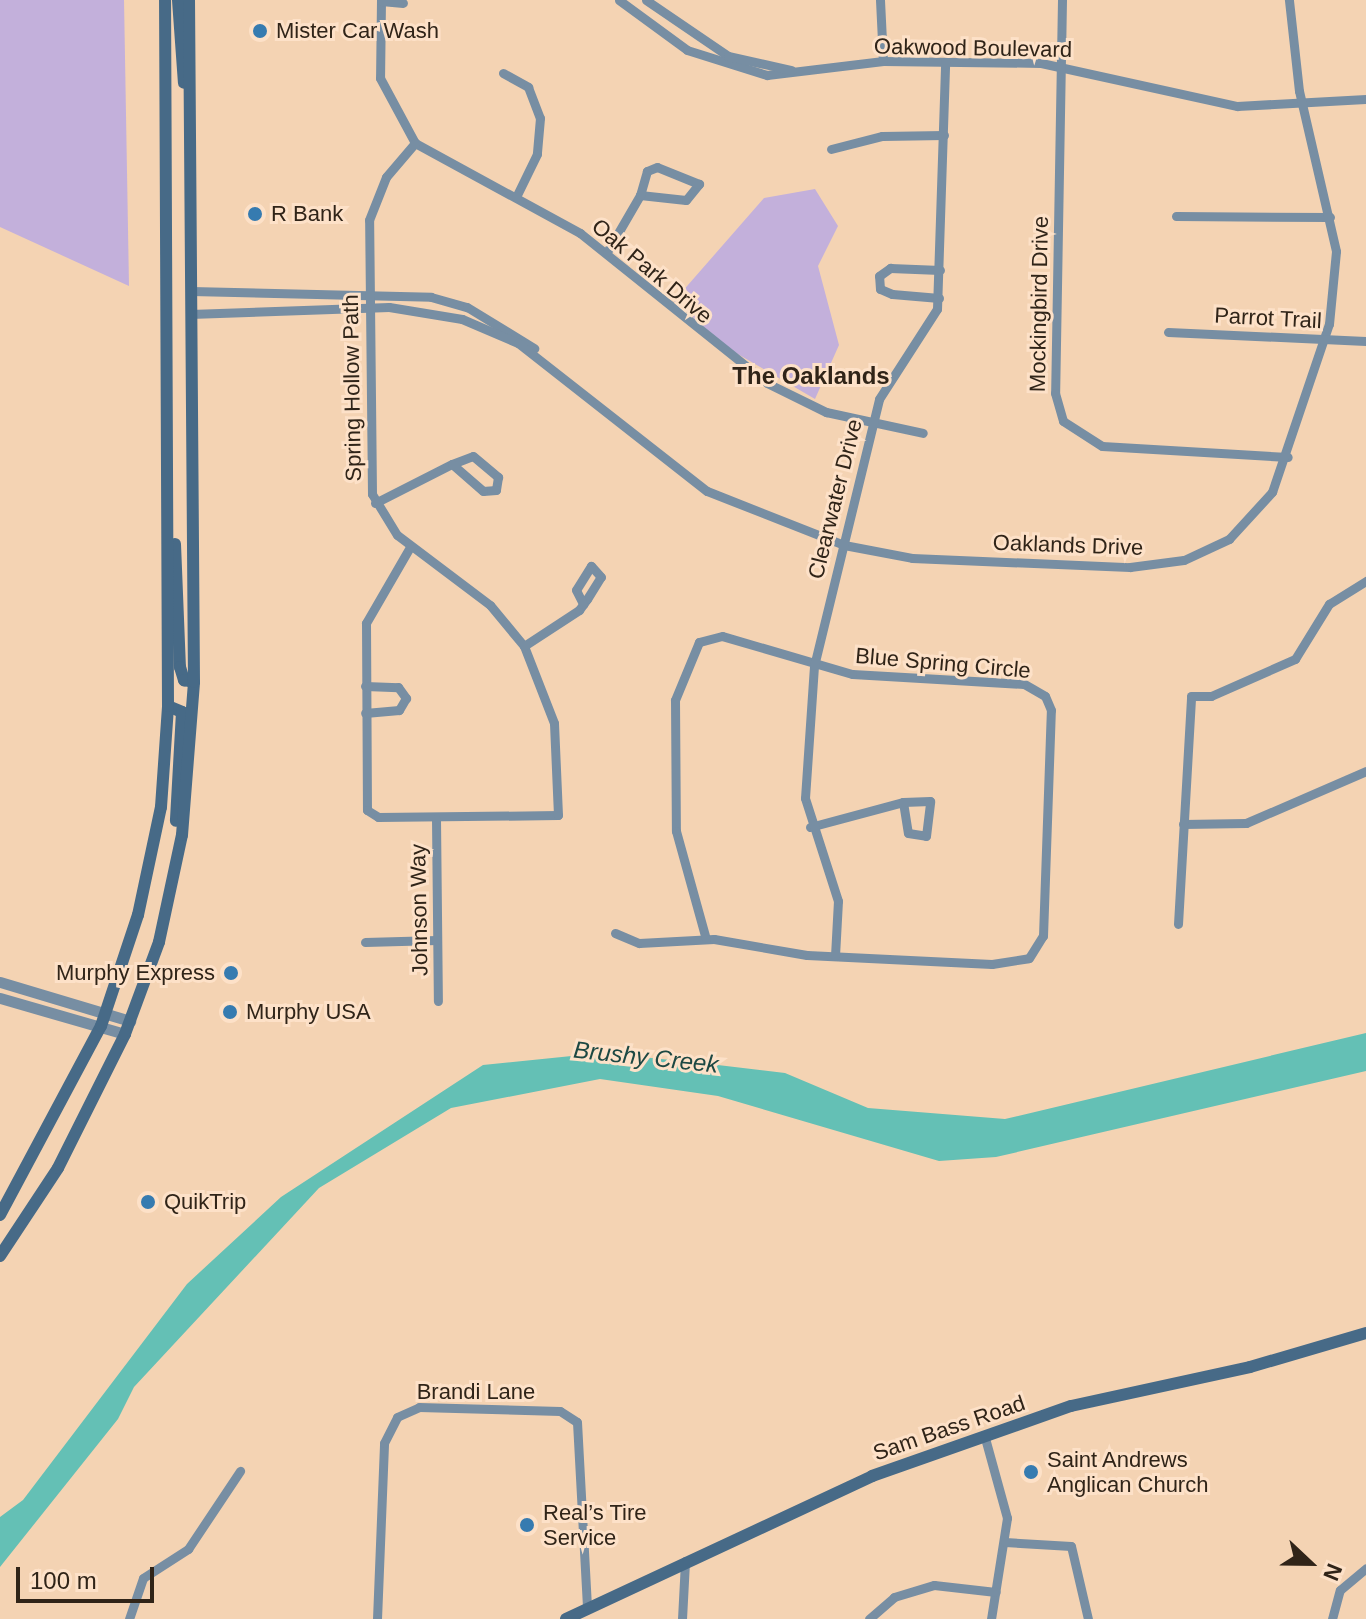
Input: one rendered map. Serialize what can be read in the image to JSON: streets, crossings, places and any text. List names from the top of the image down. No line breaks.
{"streets":{"main road":["Sam Bass Road"],"street":["Oakwood Boulevard","Oak Park Drive","Mockingbird Drive","Parrot Trail","Spring Hollow Path","Clearwater Drive","Oaklands Drive","Blue Spring Circle","Johnson Way","Brandi Lane"]},"crossings":[["Oakwood Boulevard","Mockingbird Drive"],["Oakwood Boulevard","Clearwater Drive"],["Oakwood Boulevard","Oaklands Drive"],["Oak Park Drive","Spring Hollow Path"],["Oak Park Drive","Clearwater Drive"],["Mockingbird Drive","Oaklands Drive"],["Parrot Trail","Oaklands Drive"],["Spring Hollow Path","Oaklands Drive"],["Spring Hollow Path","Johnson Way"],["Clearwater Drive","Oaklands Drive"],["Clearwater Drive","Blue Spring Circle"],["Brandi Lane","Sam Bass Road"]],"districts":["The Oaklands"],"water":["Brushy Creek"],"places":["Mister Car Wash","R Bank","Murphy Express","Murphy USA","QuikTrip","Saint Andrews Anglican Church","Real’s Tire Service"],"scale_bar":"100 m","north":"right"}
